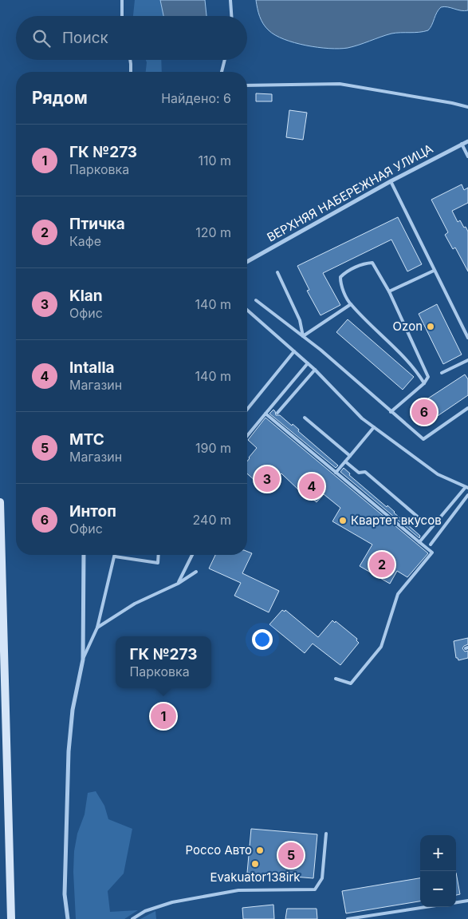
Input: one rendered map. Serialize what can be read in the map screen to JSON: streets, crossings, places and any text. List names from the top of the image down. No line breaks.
{"streets":{"street":["ВЕРХНЯЯ НАБЕРЕЖНАЯ УЛИЦА"]},"places":["Ozon","Квартет вкусов","Россо Авто","Evakuator138irk"],"page":{"search":"Поиск","heading":["Рядом","Найдено: 6"],"list":[{"mark":"1","name":"ГК №273","note":"Парковка","value":"110 m"},{"mark":"2","name":"Птичка","note":"Кафе","value":"120 m"},{"mark":"3","name":"Klan","note":"Офис","value":"140 m"},{"mark":"4","name":"Intalla","note":"Магазин","value":"140 m"},{"mark":"5","name":"МТС","note":"Магазин","value":"190 m"},{"mark":"6","name":"Интоп","note":"Офис","value":"240 m"}],"pins":["6","3","4","2","1","5"],"popup":["ГК №273","Парковка"],"map_buttons":["+","−"]}}
